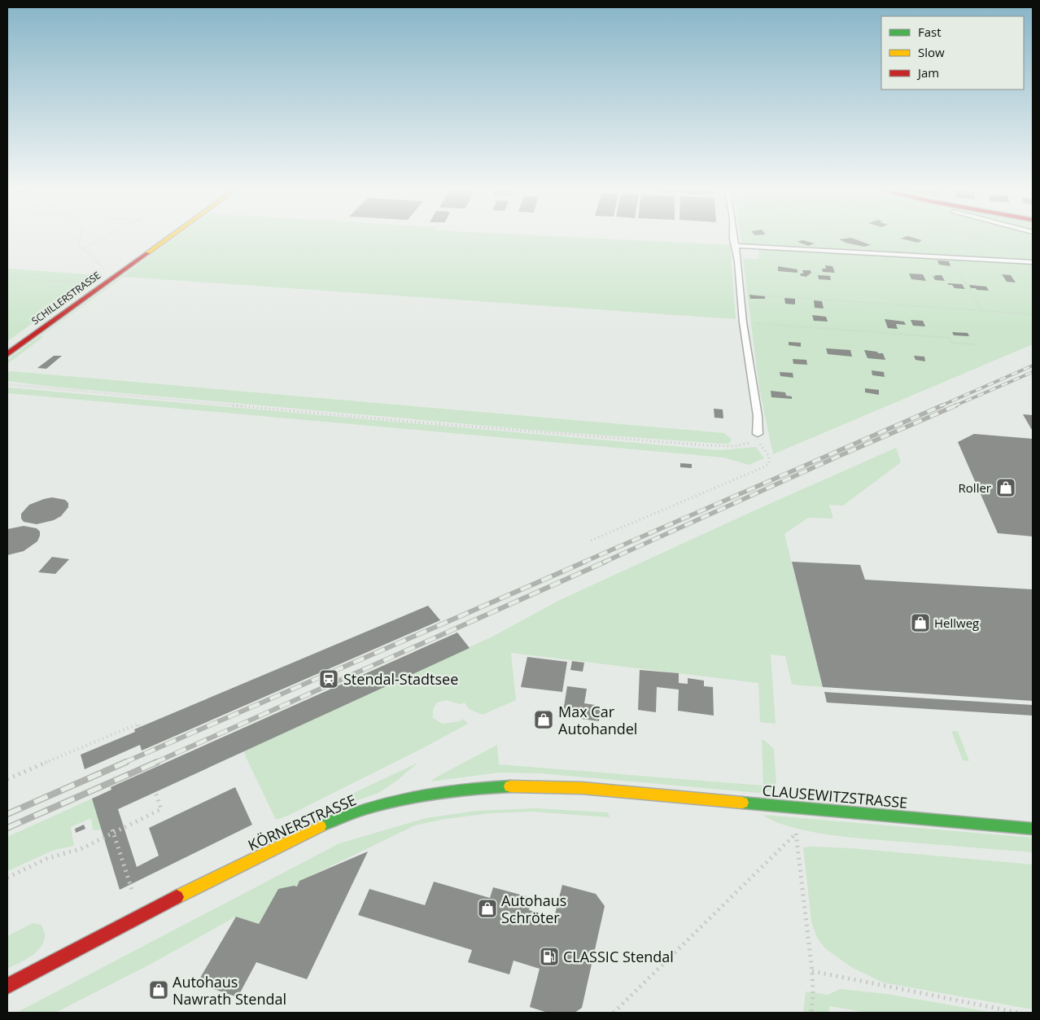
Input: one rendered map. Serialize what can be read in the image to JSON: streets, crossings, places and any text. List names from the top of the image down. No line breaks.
{"streets":{"street":["SCHILLERSTRASSE","CLAUSEWITZSTRASSE","KÖRNERSTRASSE"]},"crossings":[["CLAUSEWITZSTRASSE","KÖRNERSTRASSE"]],"places":{"shop":["Roller","Hellweg","Max Car Autohandel","Autohaus Schröter","Autohaus Nawrath Stendal"],"station":["Stendal-Stadtsee"],"fuel station":["CLASSIC Stendal"]},"legend":["Fast","Slow","Jam"]}
